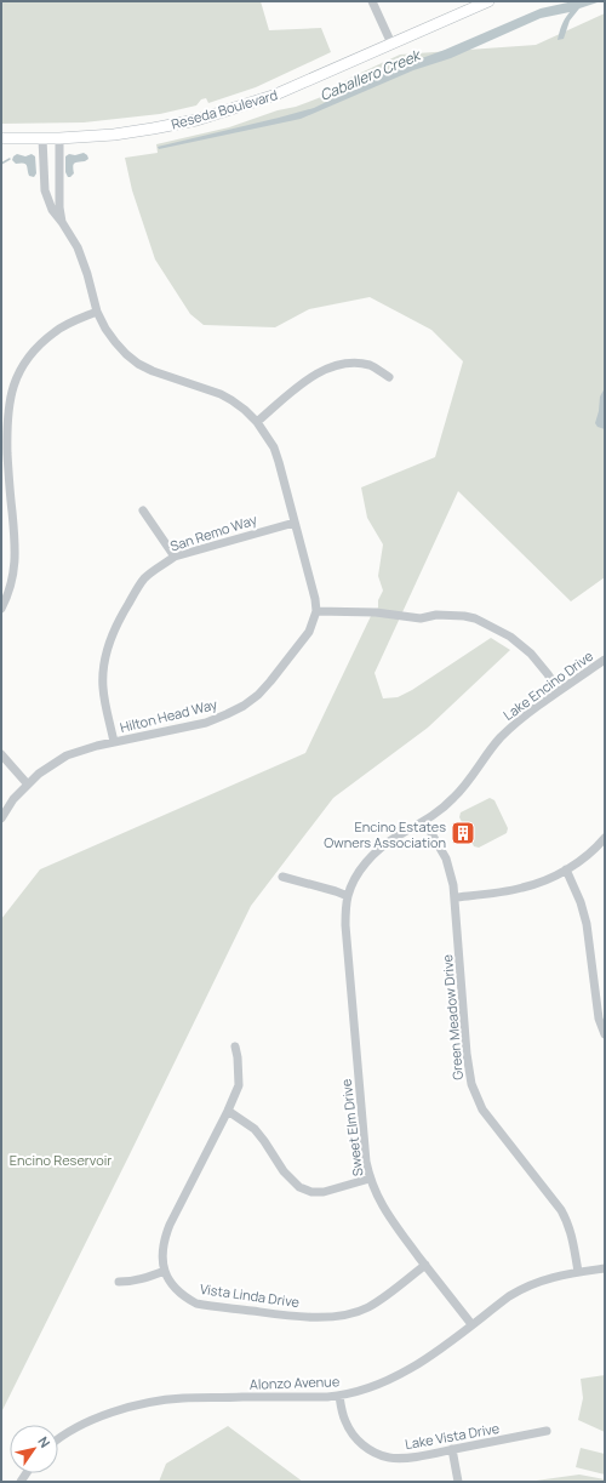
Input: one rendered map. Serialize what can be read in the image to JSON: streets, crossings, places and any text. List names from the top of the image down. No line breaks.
{"streets":{"main road":["Reseda Boulevard"],"street":["San Remo Way","Lake Encino Drive","Hilton Head Way","Green Meadow Drive","Sweet Elm Drive","Vista Linda Drive","Alonzo Avenue","Lake Vista Drive"]},"crossings":[["Reseda Boulevard","Hilton Head Way"],["San Remo Way","Hilton Head Way"],["Lake Encino Drive","Green Meadow Drive"],["Lake Encino Drive","Sweet Elm Drive"],["Green Meadow Drive","Alonzo Avenue"],["Sweet Elm Drive","Vista Linda Drive"],["Sweet Elm Drive","Alonzo Avenue"],["Alonzo Avenue","Lake Vista Drive"]],"water":["Caballero Creek"],"parks":["Encino Reservoir"],"places":{"building":["Encino Estates Owners Association"]},"north":"top right"}
